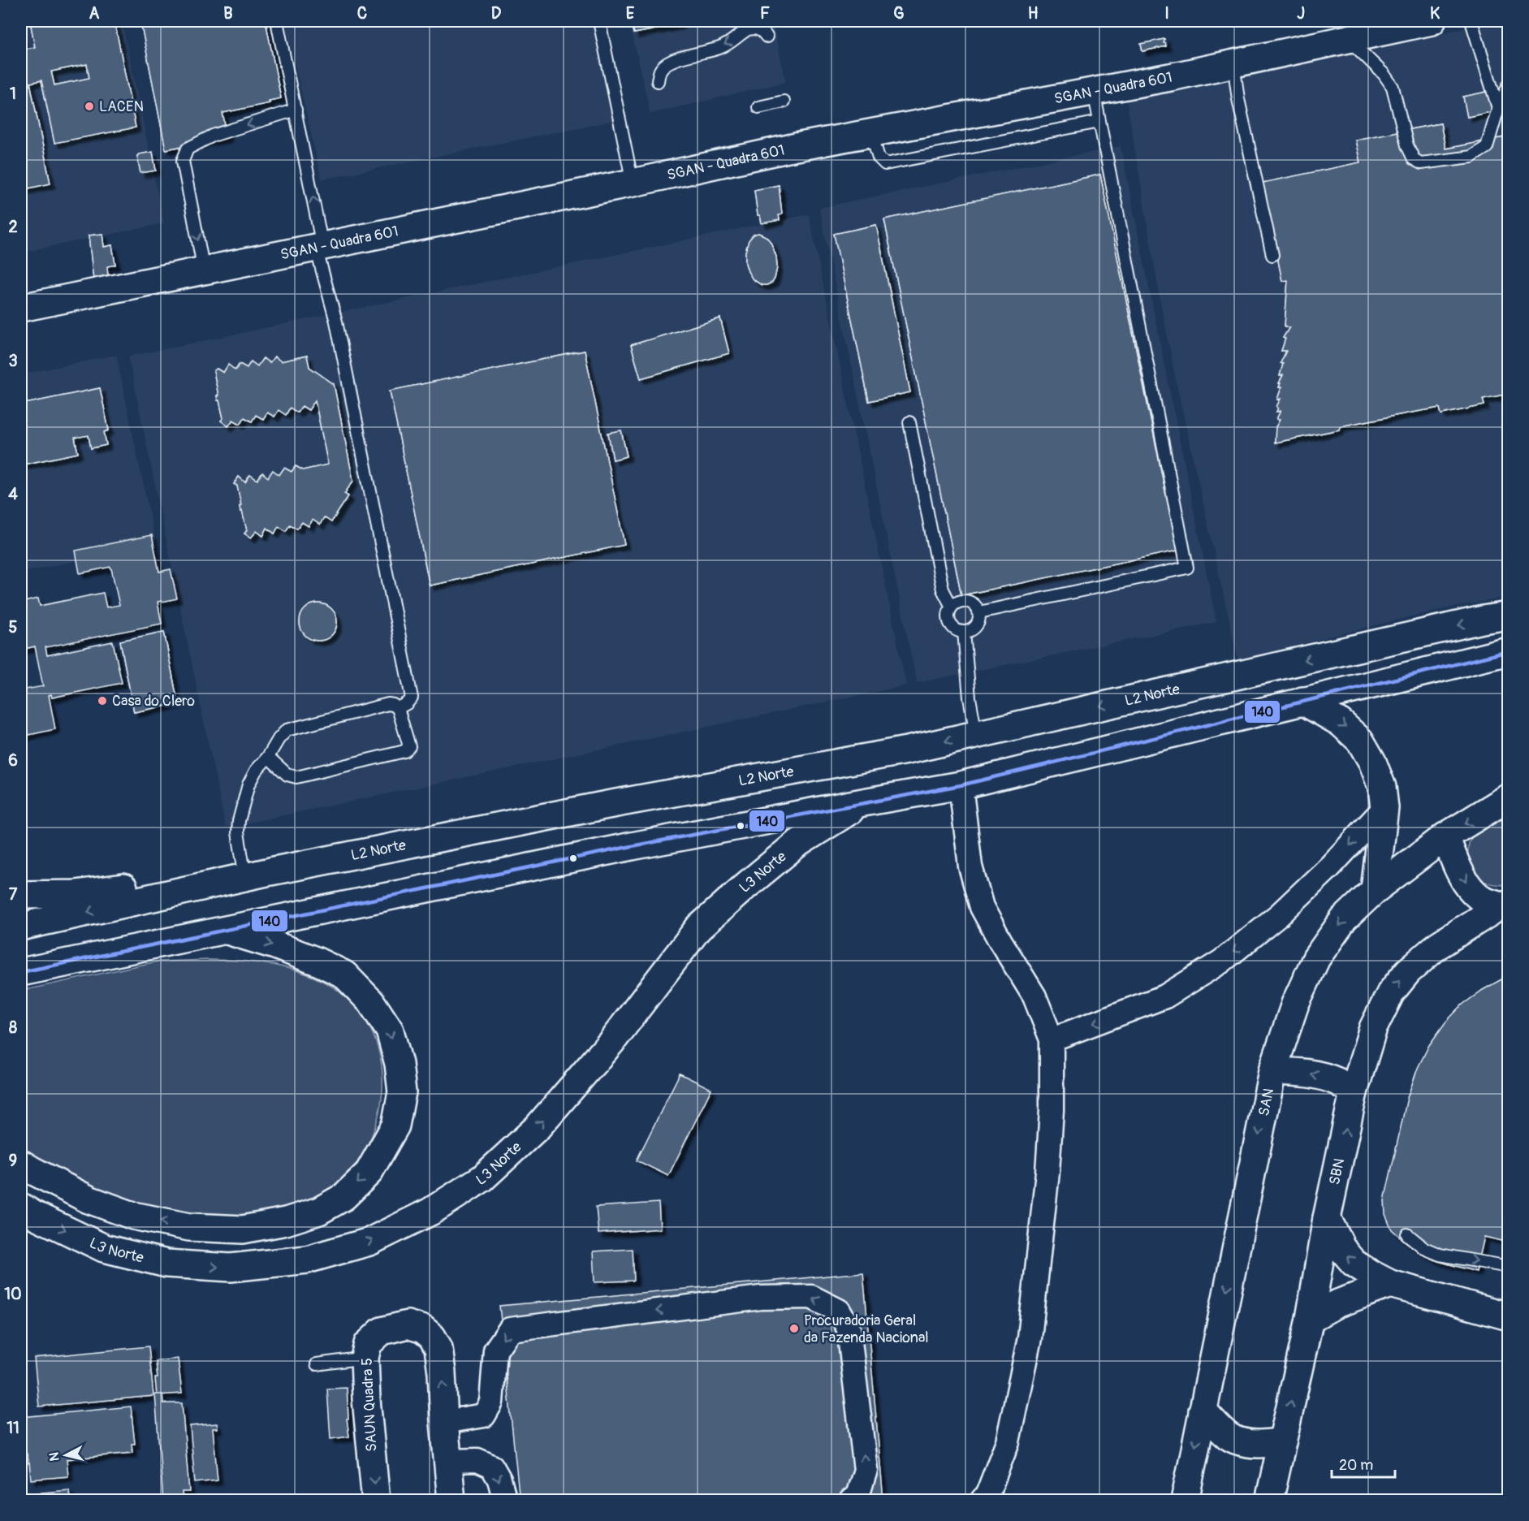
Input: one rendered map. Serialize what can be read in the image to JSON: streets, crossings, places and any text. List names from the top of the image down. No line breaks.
{"streets":{"main road":["SGAN - Quadra 601","L2 Norte","L3 Norte","SAN","SBN","SAUN Quadra 5"]},"one_way":["SAN","SBN"],"places":["LACEN","Casa do Clero","Procuradoria Geral da Fazenda Nacional"],"lines":["transit line 140"],"scale_bar":"20 m","north":"left","grid":{"columns":["A","B","C","D","E","F","G","H","I","J","K"],"rows":["1","2","3","4","5","6","7","8","9","10","11"]}}
